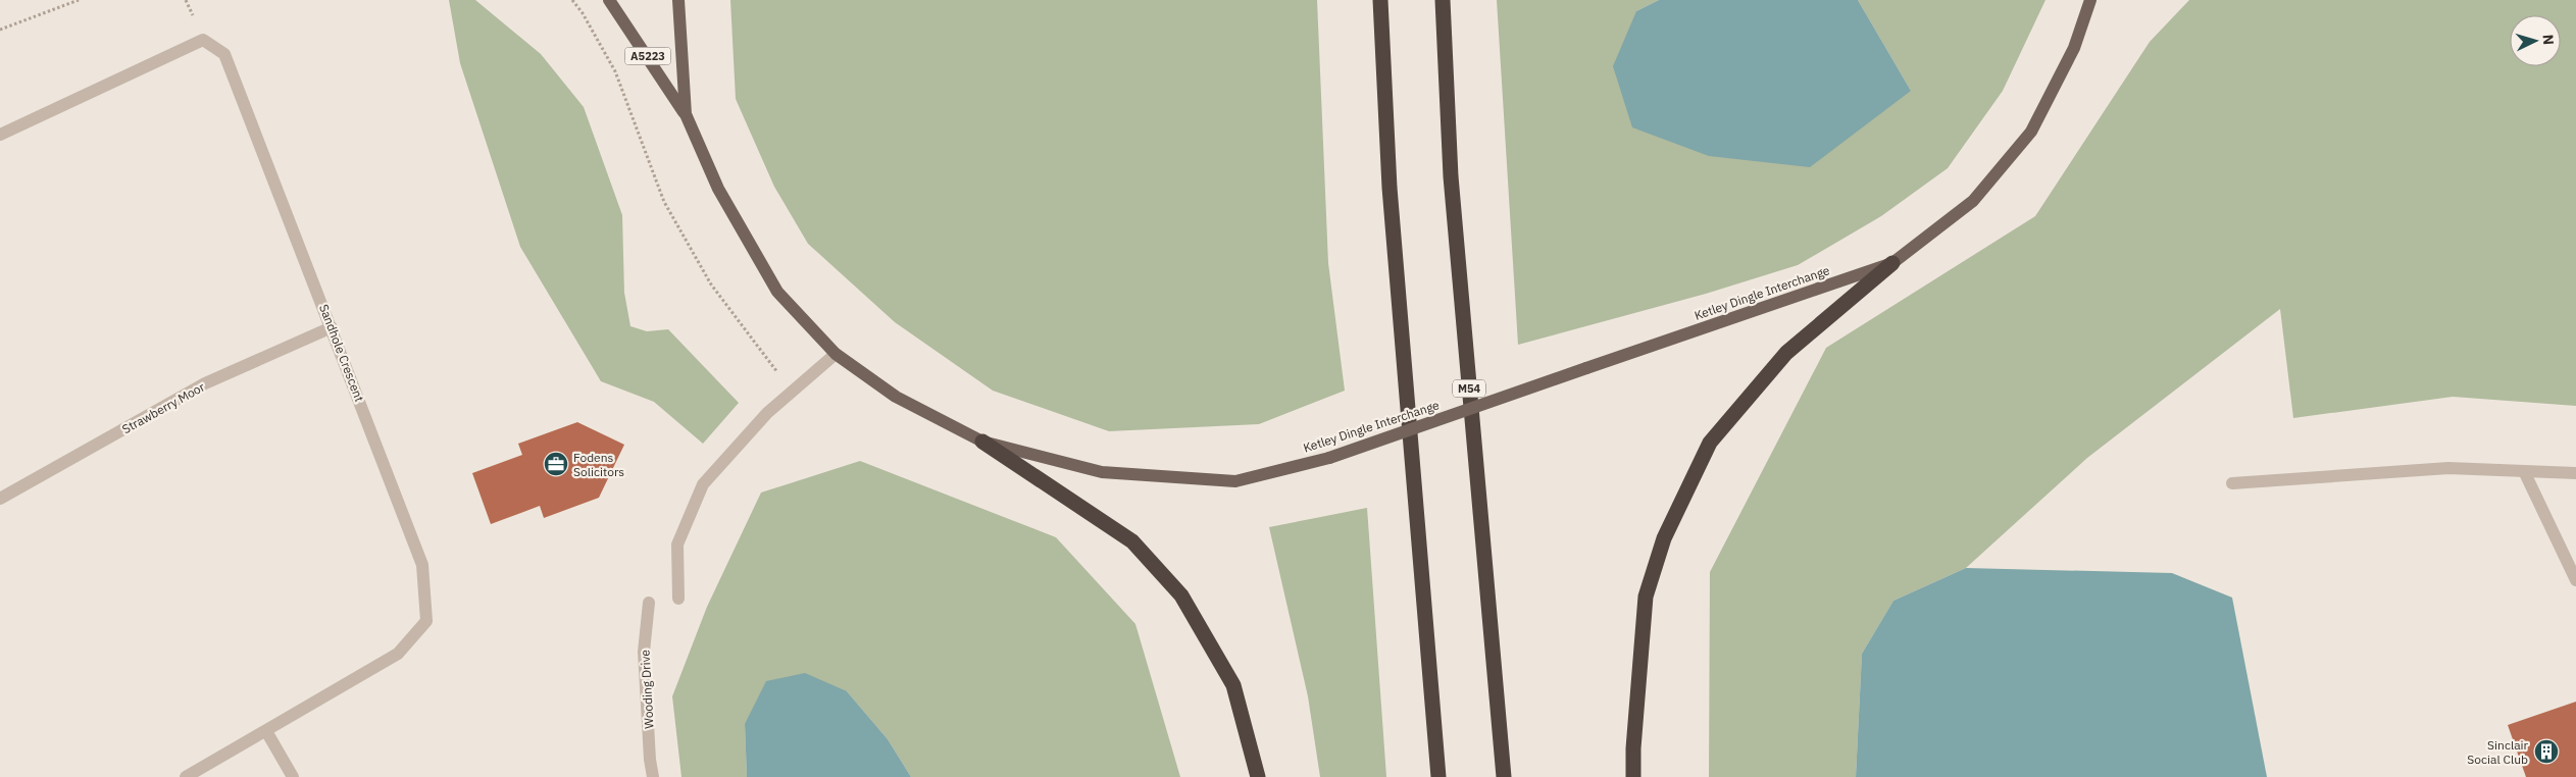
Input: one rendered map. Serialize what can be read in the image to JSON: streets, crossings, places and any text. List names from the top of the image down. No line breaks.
{"streets":{"highway":["M54"],"main road":["A5223","Ketley Dingle Interchange"],"street":["Sandhole Crescent","Strawberry Moor","Wooding Drive"]},"crossings":[["A5223","Ketley Dingle Interchange"],["Sandhole Crescent","Strawberry Moor"]],"places":{"office":["Fodens Solicitors"],"building":["Sinclair Social Club"]},"north":"right"}
